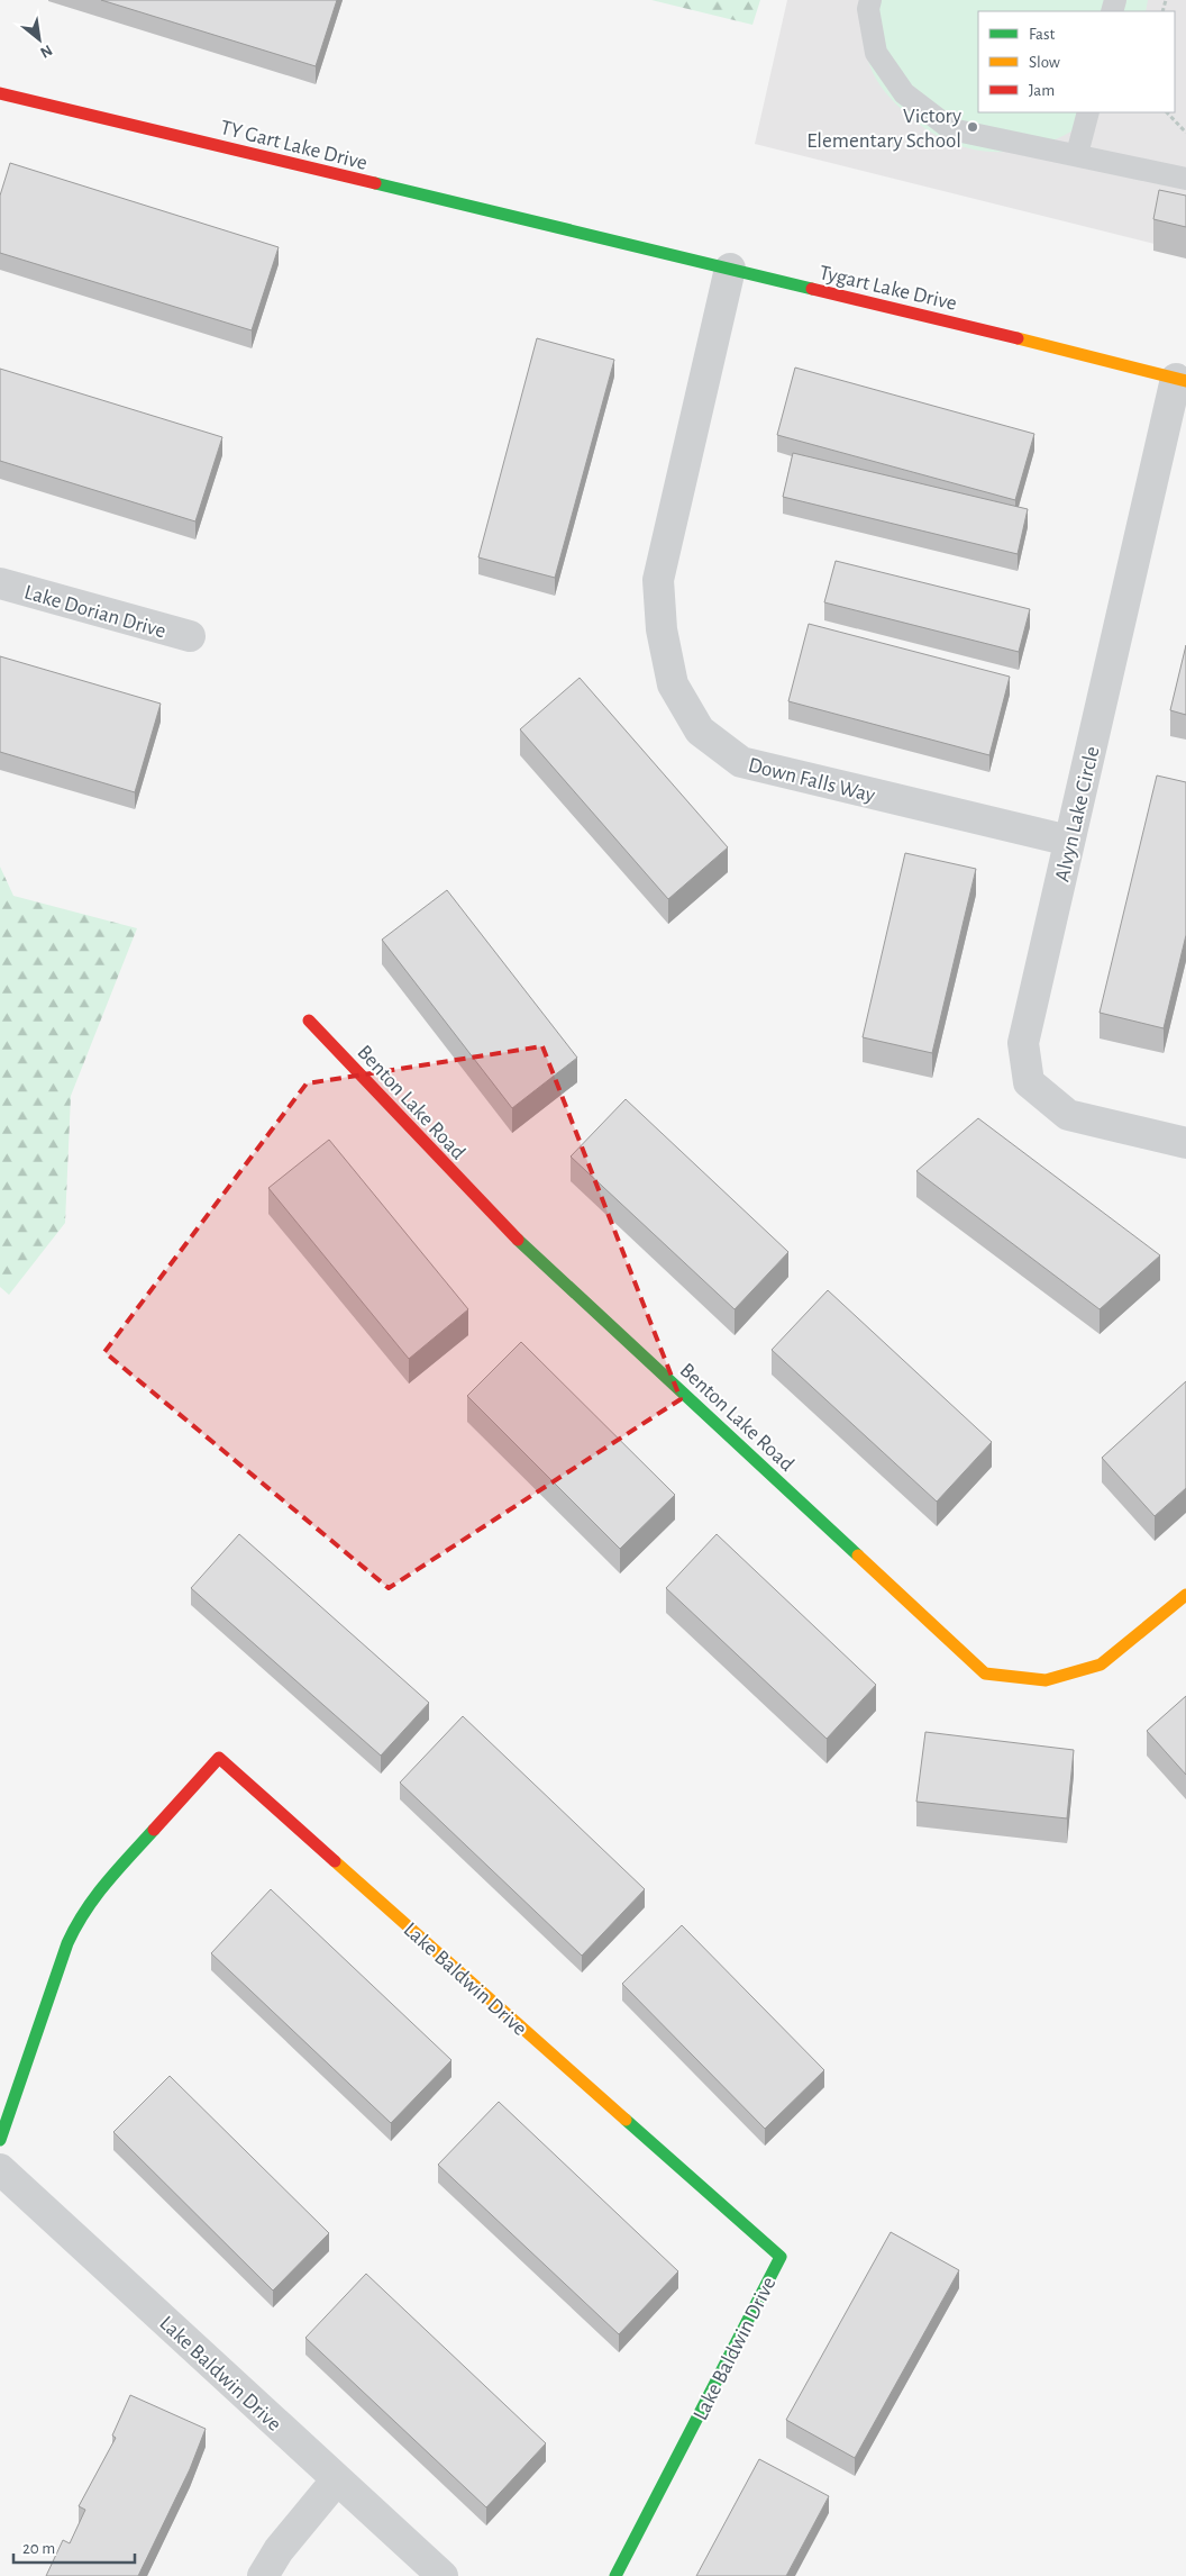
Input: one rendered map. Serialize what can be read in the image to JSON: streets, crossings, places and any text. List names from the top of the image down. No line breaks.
{"streets":{"street":["TY Gart Lake Drive","Tygart Lake Drive","Lake Dorian Drive","Down Falls Way","Alvyn Lake Circle","Benton Lake Road","Lake Baldwin Drive"]},"crossings":[["TY Gart Lake Drive","Tygart Lake Drive"],["Tygart Lake Drive","Down Falls Way"],["Tygart Lake Drive","Alvyn Lake Circle"],["Down Falls Way","Alvyn Lake Circle"]],"places":["Victory Elementary School"],"legend":["Fast","Slow","Jam"],"scale_bar":"20 m","north":"bottom right"}
